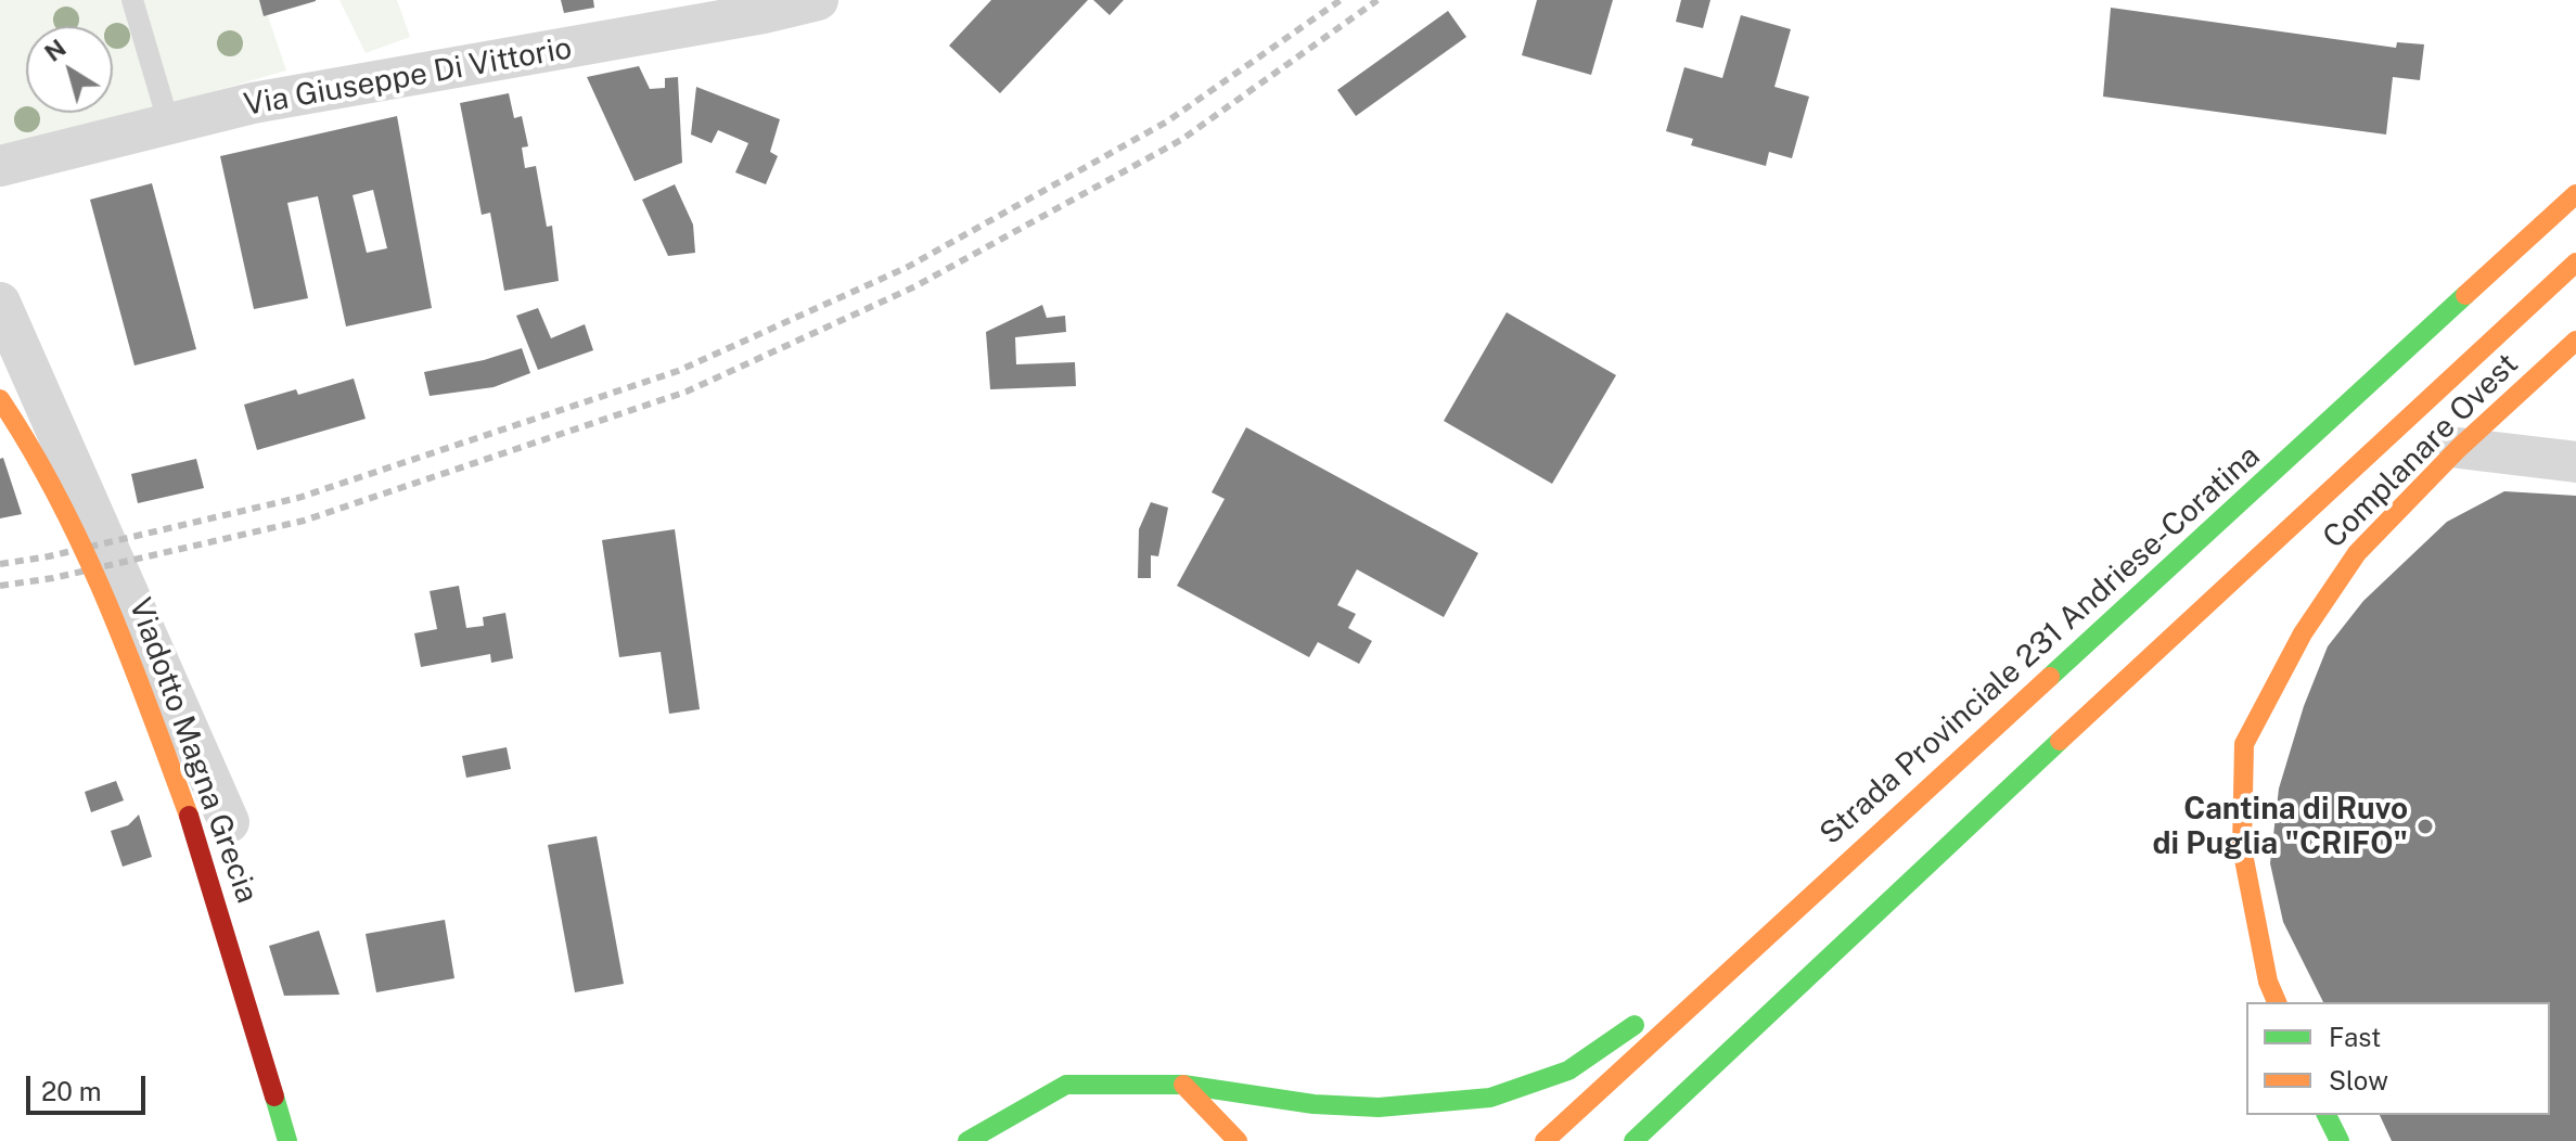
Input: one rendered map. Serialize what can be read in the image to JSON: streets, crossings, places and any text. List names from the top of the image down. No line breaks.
{"streets":{"main road":["Complanare Ovest","Strada Provinciale 231 Andriese-Coratina","Viadotto Magna Grecia"],"street":["Via Giuseppe Di Vittorio"]},"places":["Cantina di Ruvo di Puglia \"CRIFO\""],"legend":["Fast","Slow"],"scale_bar":"20 m","north":"top left"}
